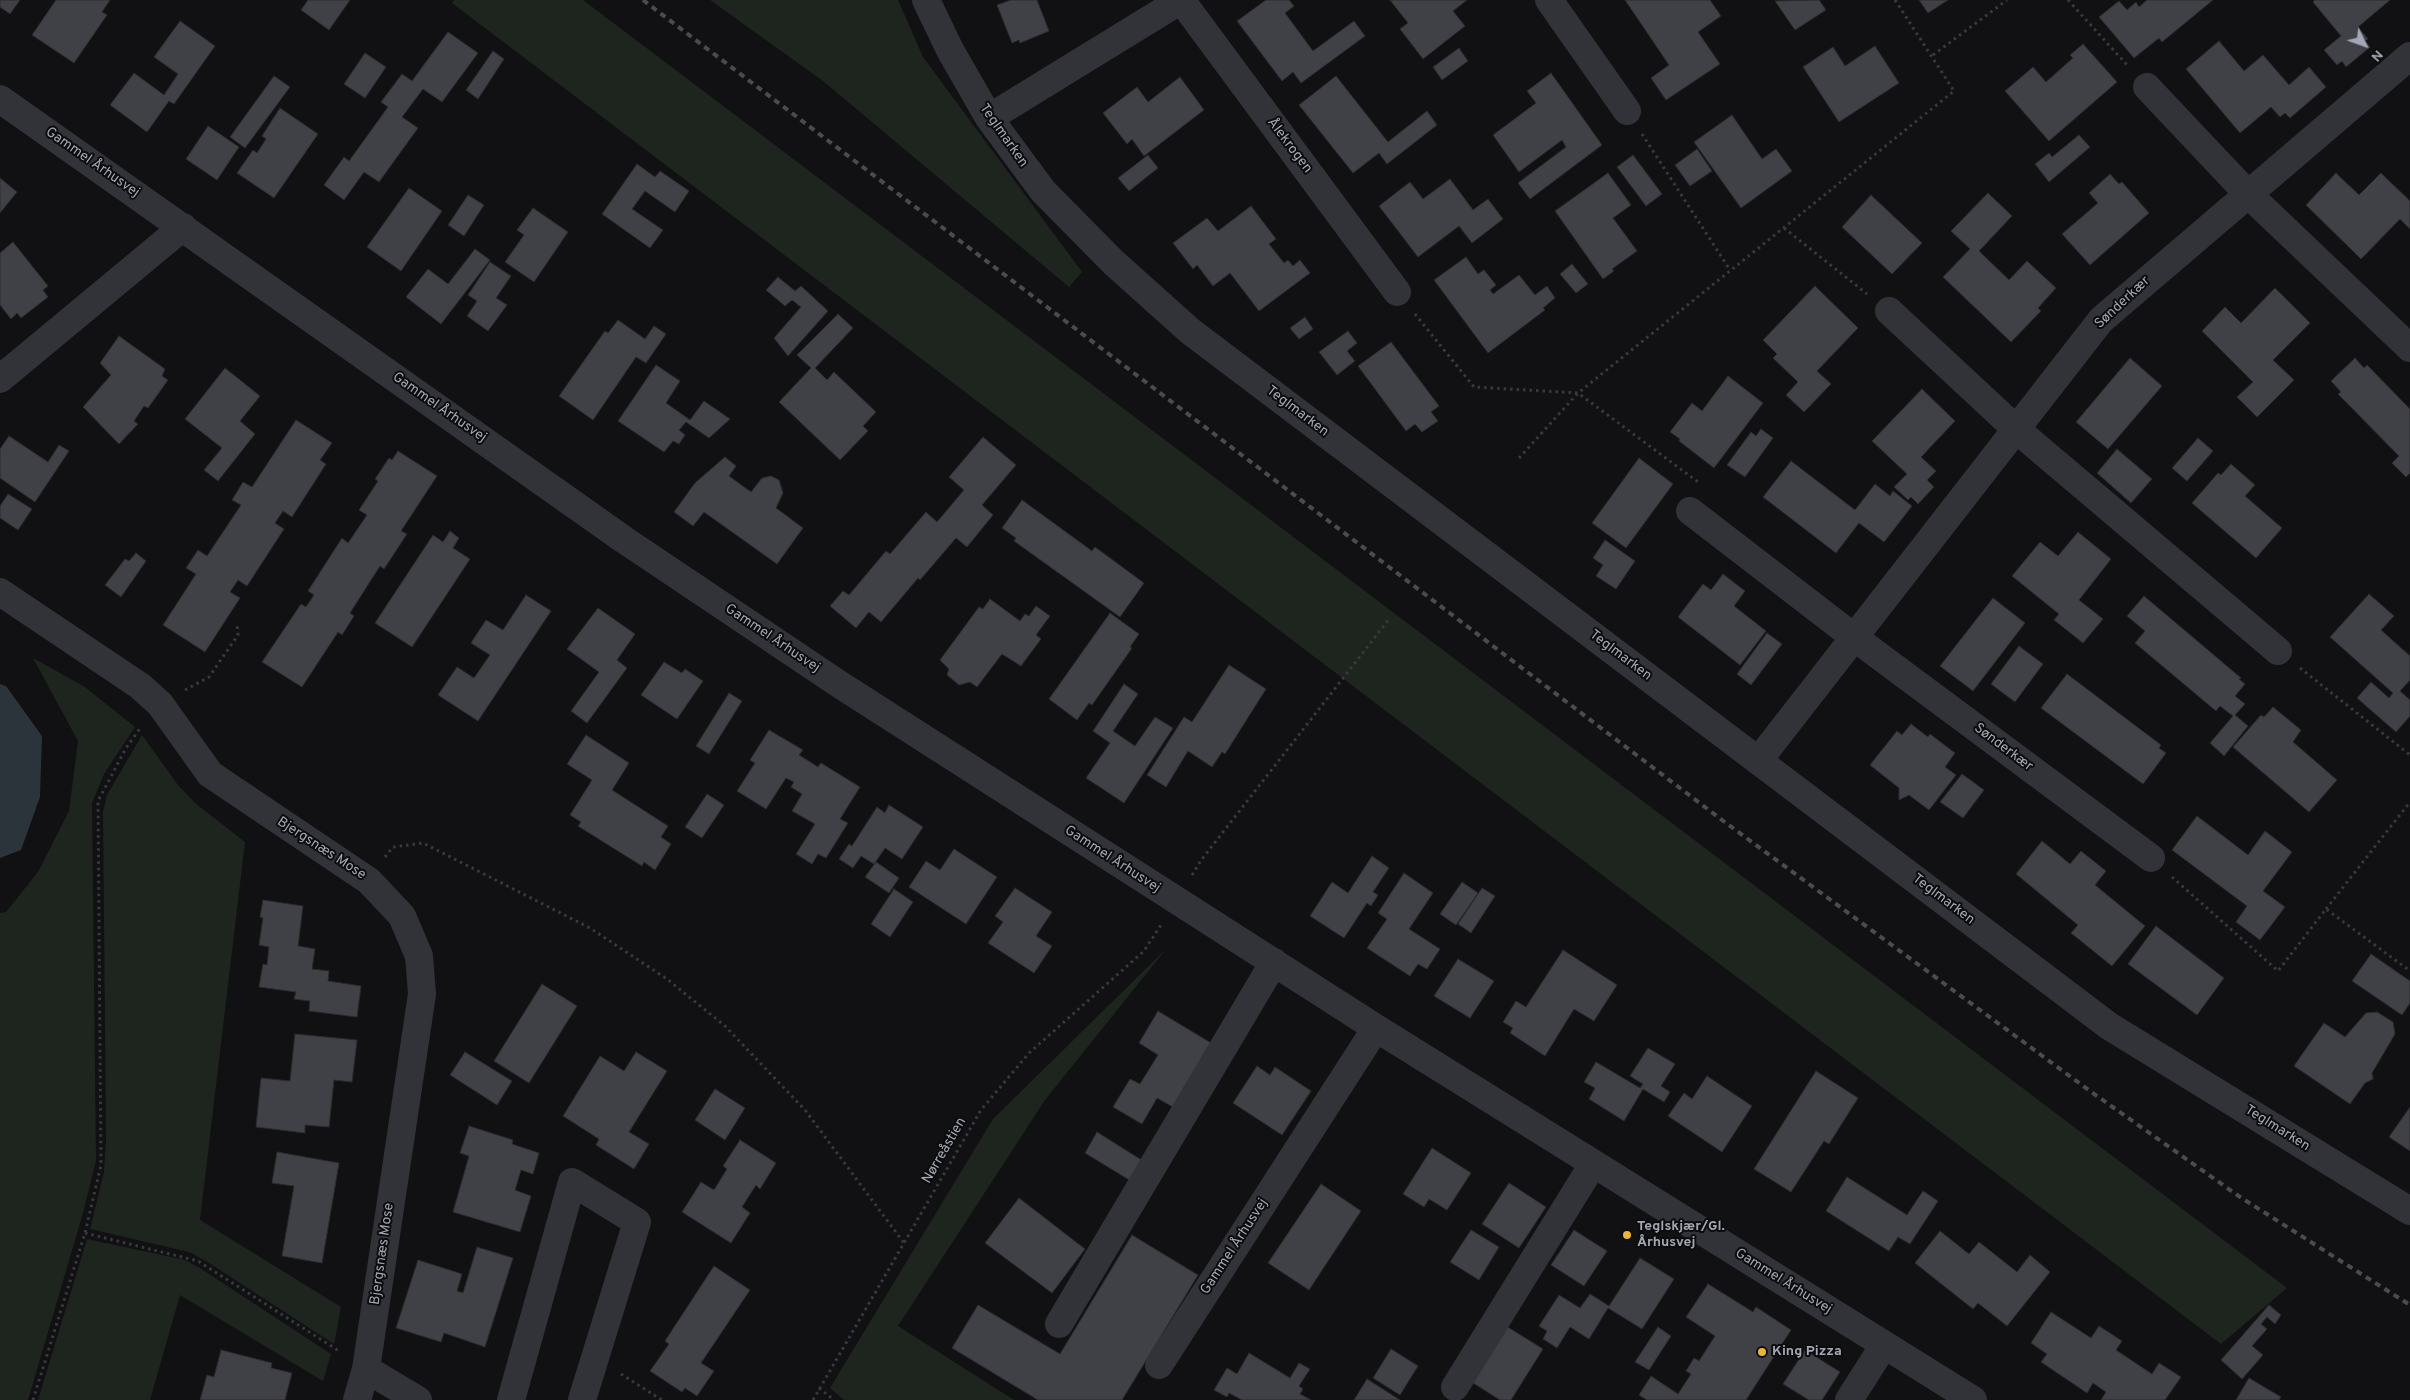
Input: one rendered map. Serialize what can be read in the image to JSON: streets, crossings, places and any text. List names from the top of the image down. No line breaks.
{"streets":{"street":["Teglmarken","Ålekrogen","Gammel Århusvej","Sønderkær","Bjergsnæs Mose"],"path":["Nørreåstien"]},"crossings":[["Teglmarken","Ålekrogen"],["Teglmarken","Sønderkær"]],"places":["Teglskjær/Gl. Århusvej","King Pizza"],"north":"bottom right"}
